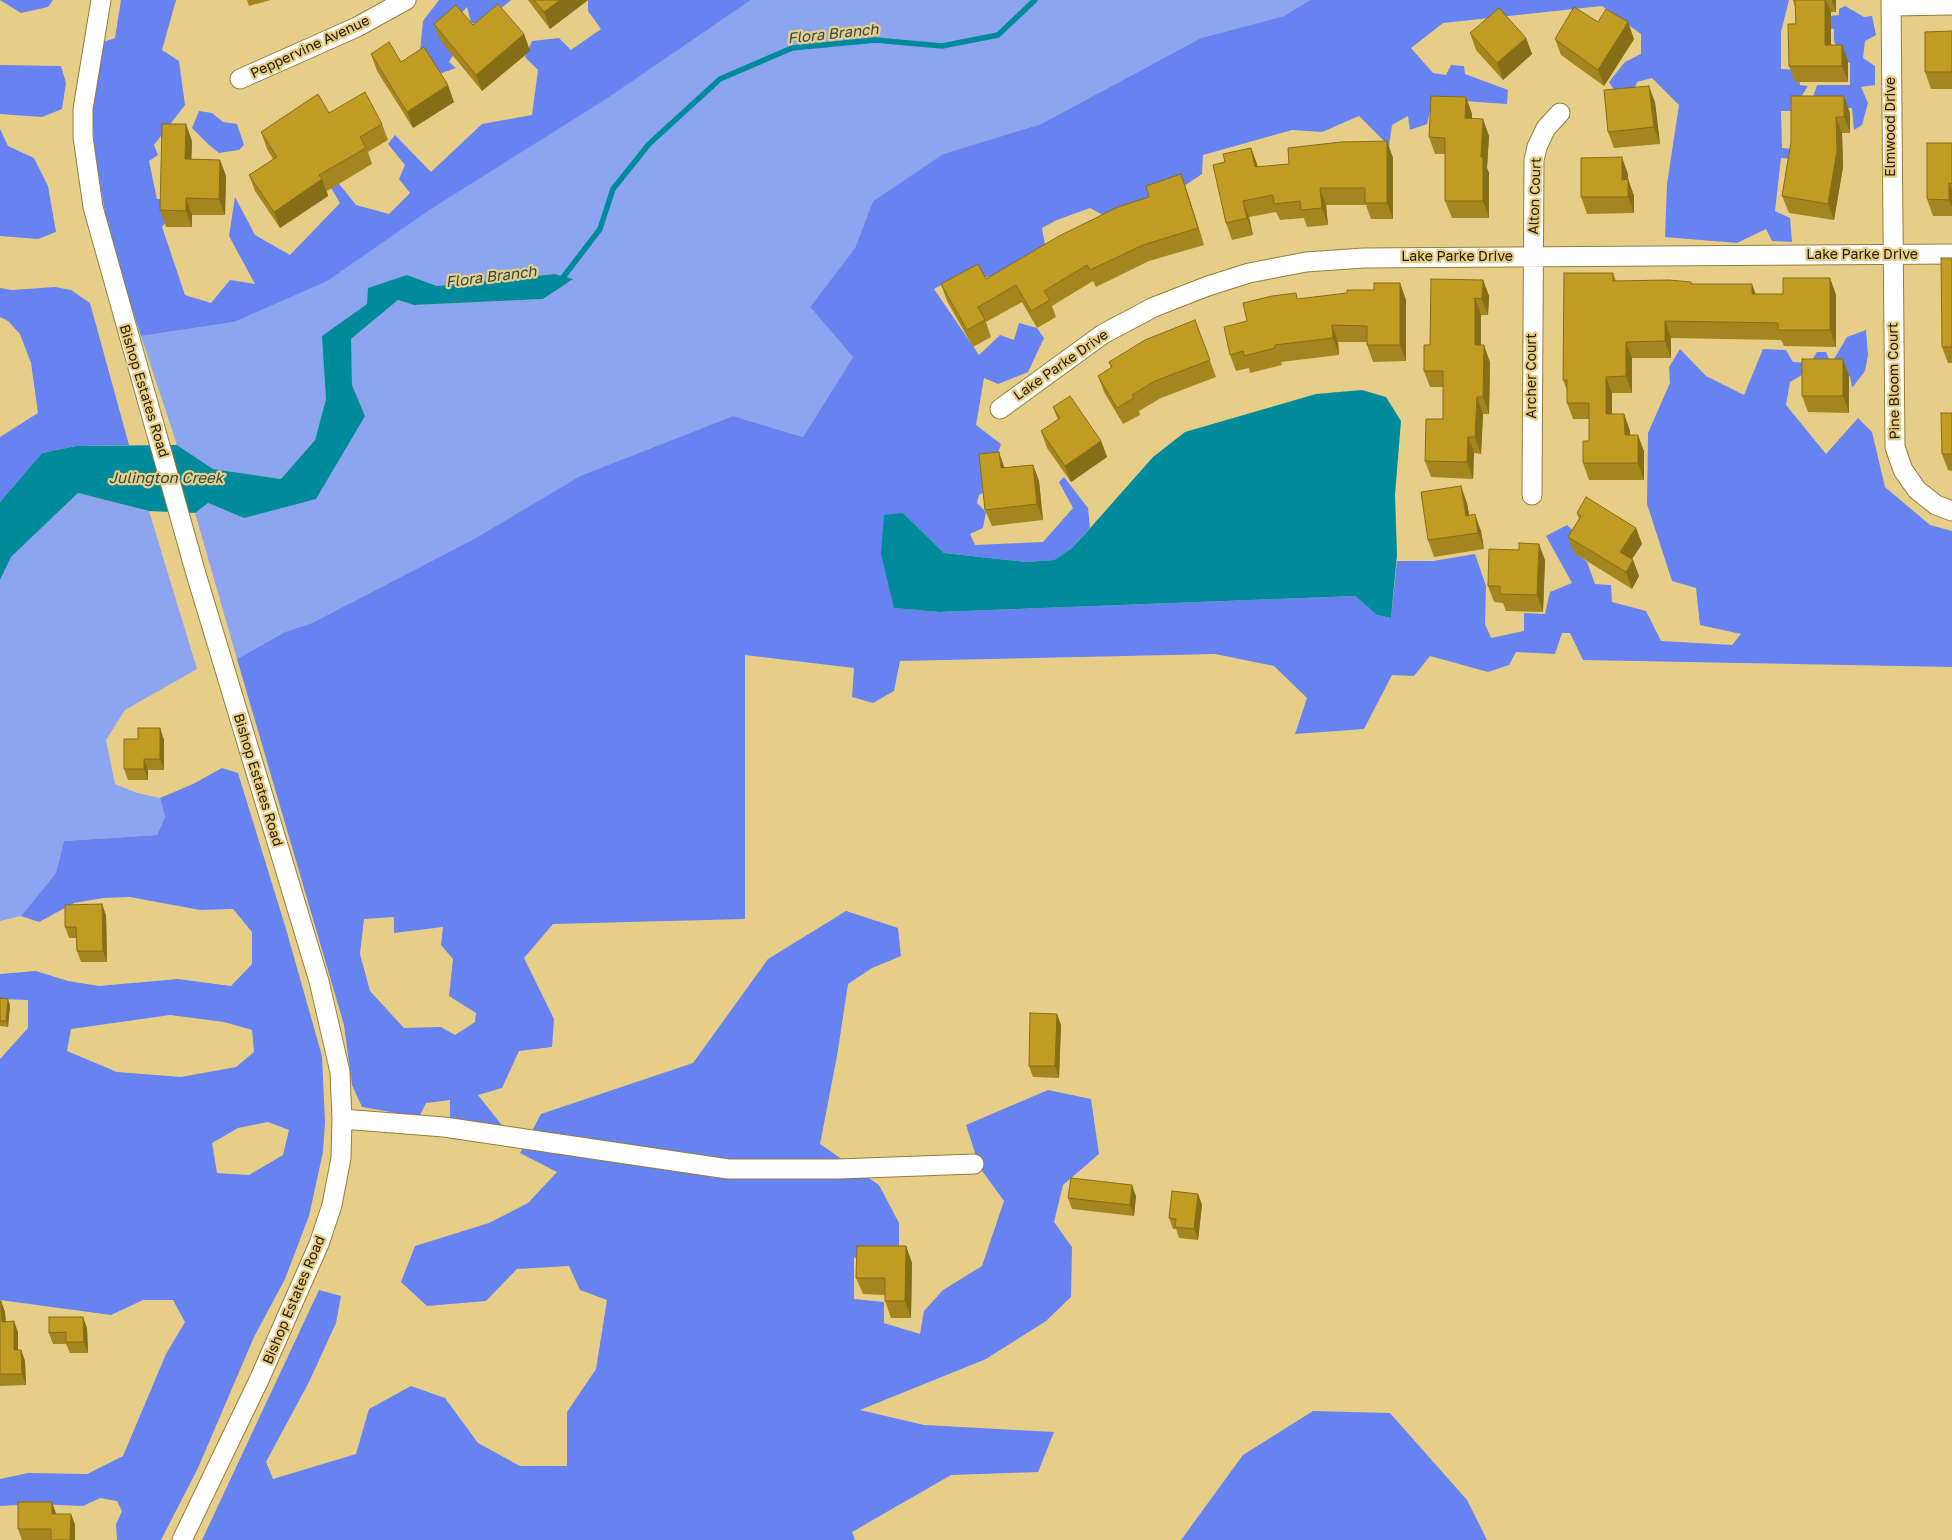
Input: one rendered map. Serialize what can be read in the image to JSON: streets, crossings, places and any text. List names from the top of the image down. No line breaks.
{"streets":{"street":["Peppervine Avenue","Elmwood Drive","Alton Court","Lake Parke Drive","Archer Court","Pine Bloom Court","Bishop Estates Road"]},"crossings":[["Elmwood Drive","Lake Parke Drive"],["Elmwood Drive","Pine Bloom Court"],["Alton Court","Lake Parke Drive"],["Alton Court","Archer Court"],["Lake Parke Drive","Archer Court"],["Lake Parke Drive","Pine Bloom Court"]],"water":["Flora Branch","Julington Creek"]}
